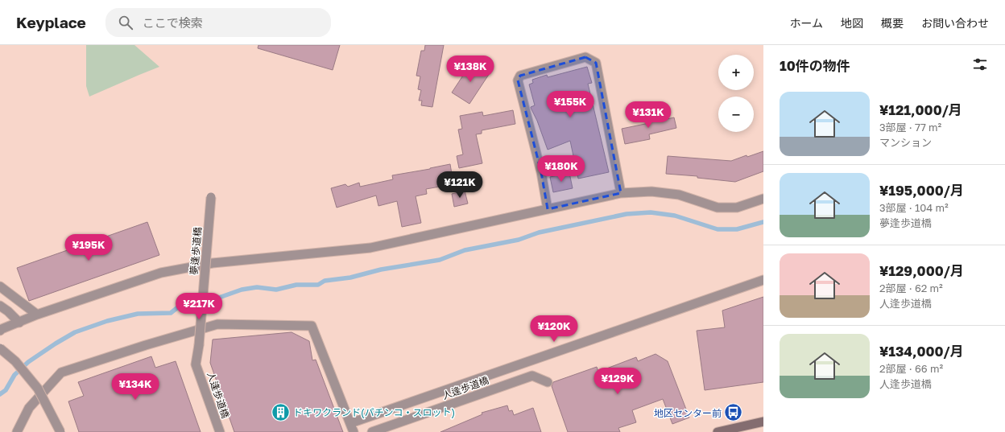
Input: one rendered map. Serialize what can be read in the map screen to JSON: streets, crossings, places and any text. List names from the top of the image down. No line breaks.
{"streets":{"street":["夢逢歩道橋","人逢歩道橋"]},"crossings":[["夢逢歩道橋","人逢歩道橋"]],"places":{"building":["ドキワクランド(パチンコ・スロット)"],"bus stop":["地区センター前"]},"page":{"header":"Keyplace","search":"ここで検索","nav":["ホーム","地図","概要","お問い合わせ"],"heading":"10件の物件","map_buttons":["+","−"],"price":["¥138K","¥155K","¥131K","¥180K","¥121K","¥195K","¥217K","¥120K","¥129K","¥134K"],"list":[{"name":"¥121,000/月","note":"3部屋 · 77 m² · マンション"},{"name":"¥195,000/月","note":"3部屋 · 104 m² · 夢逢歩道橋"},{"name":"¥129,000/月","note":"2部屋 · 62 m² · 人逢歩道橋"},{"name":"¥134,000/月","note":"2部屋 · 66 m² · 人逢歩道橋"}]}}
